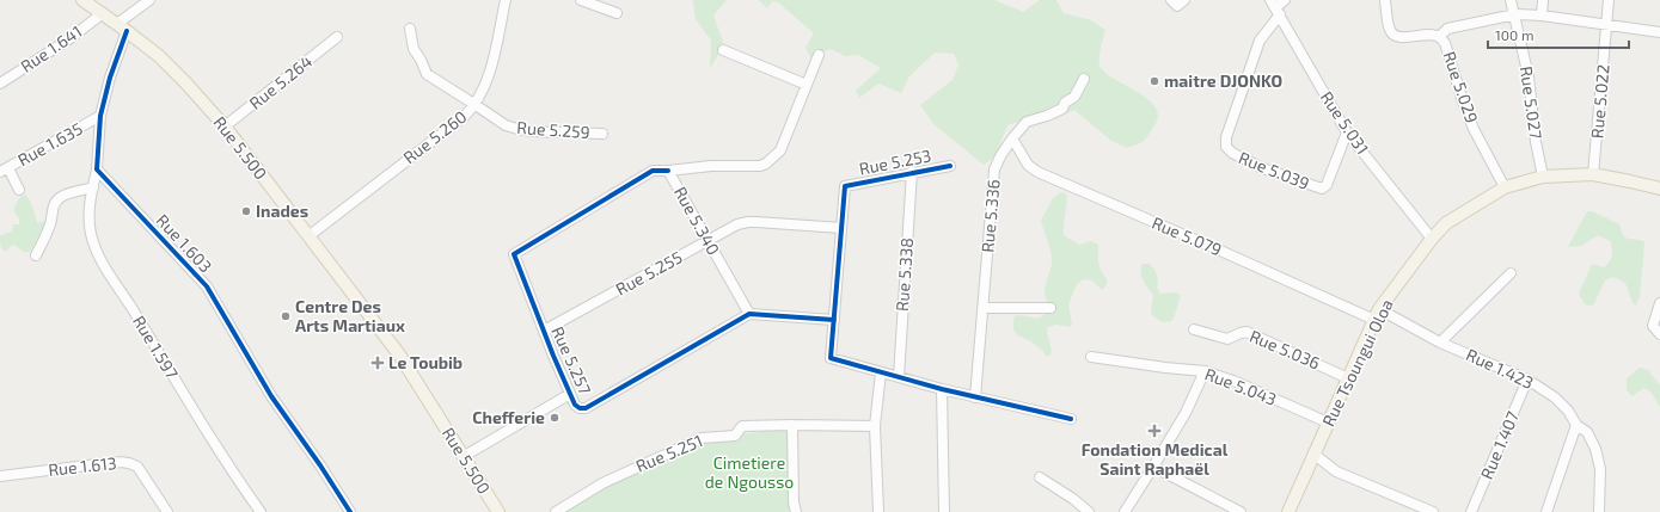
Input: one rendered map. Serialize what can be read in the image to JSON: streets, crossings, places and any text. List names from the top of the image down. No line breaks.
{"streets":{"main road":["Rue 5.500","Rue Tsoungui Oloa"],"street":["Rue 1.641","Rue 5.264","Rue 5.029","Rue 5.022","Rue 5.027","Rue 5.031","Rue 5.259","Rue 5.260","Rue 1.635","Rue 5.253","Rue 5.039","Rue 5.336","Rue 5.340","Rue 5.079","Rue 1.603","Rue 5.255","Rue 5.338","Rue 1.597","Rue 5.036","Rue 5.257","Rue 1.423","Rue 5.043","Rue 1.407","Rue 5.251","Rue 1.613"]},"crossings":[["Rue 1.641","Rue 5.500"],["Rue 5.264","Rue 5.500"],["Rue 5.029","Rue Tsoungui Oloa"],["Rue 5.022","Rue Tsoungui Oloa"],["Rue 5.027","Rue Tsoungui Oloa"],["Rue 5.031","Rue 5.039"],["Rue 5.031","Rue Tsoungui Oloa"],["Rue 5.259","Rue 5.260"],["Rue 5.260","Rue 5.500"],["Rue 5.253","Rue 5.255"],["Rue 5.253","Rue 5.338"],["Rue 5.336","Rue 5.079"],["Rue 5.340","Rue 5.255"],["Rue 5.340","Rue 5.257"],["Rue 5.079","Rue Tsoungui Oloa"],["Rue 5.079","Rue 1.423"],["Rue 1.603","Rue 1.597"],["Rue 5.255","Rue 5.257"],["Rue 5.036","Rue Tsoungui Oloa"],["Rue Tsoungui Oloa","Rue 1.423"],["Rue Tsoungui Oloa","Rue 5.043"],["Rue 1.423","Rue 1.407"]],"parks":["Cimetiere de Ngousso"],"places":{"other":["maitre DJONKO","Inades","Centre Des Arts Martiaux","Chefferie"],"health":["Le Toubib","Fondation Medical Saint Raphaël"]},"scale_bar":"100 m"}
